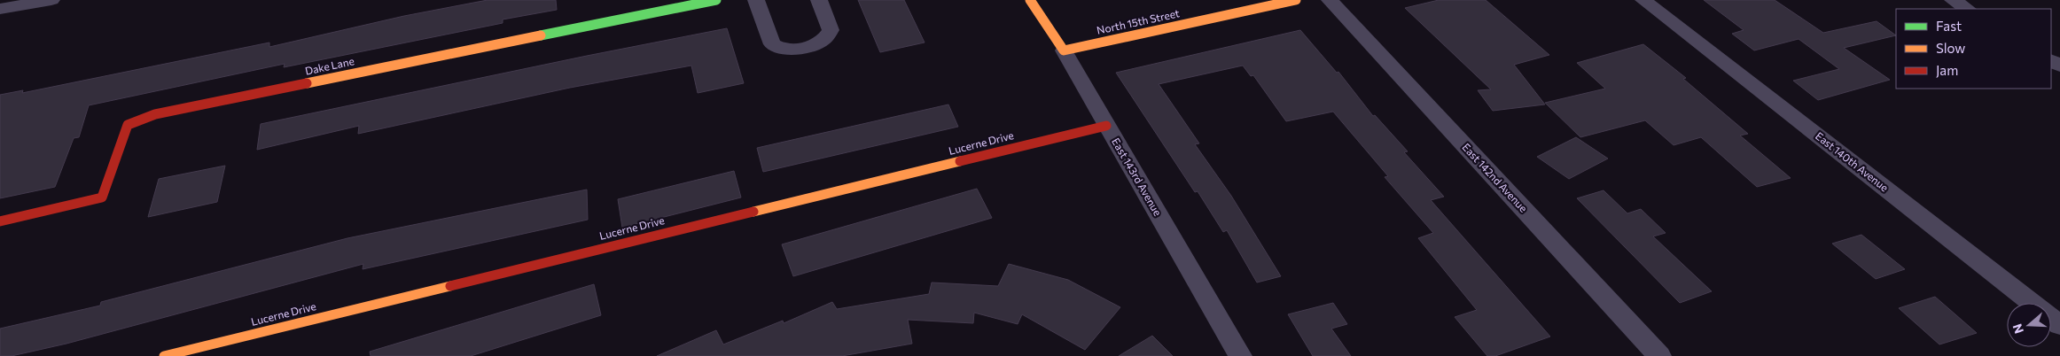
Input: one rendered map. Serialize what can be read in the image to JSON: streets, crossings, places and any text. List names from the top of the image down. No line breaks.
{"streets":{"street":["North 15th Street","Dake Lane","Lucerne Drive","East 140th Avenue","East 143rd Avenue","East 142nd Avenue"]},"crossings":[["North 15th Street","East 143rd Avenue"],["Lucerne Drive","East 143rd Avenue"]],"legend":["Fast","Slow","Jam"],"north":"left"}
